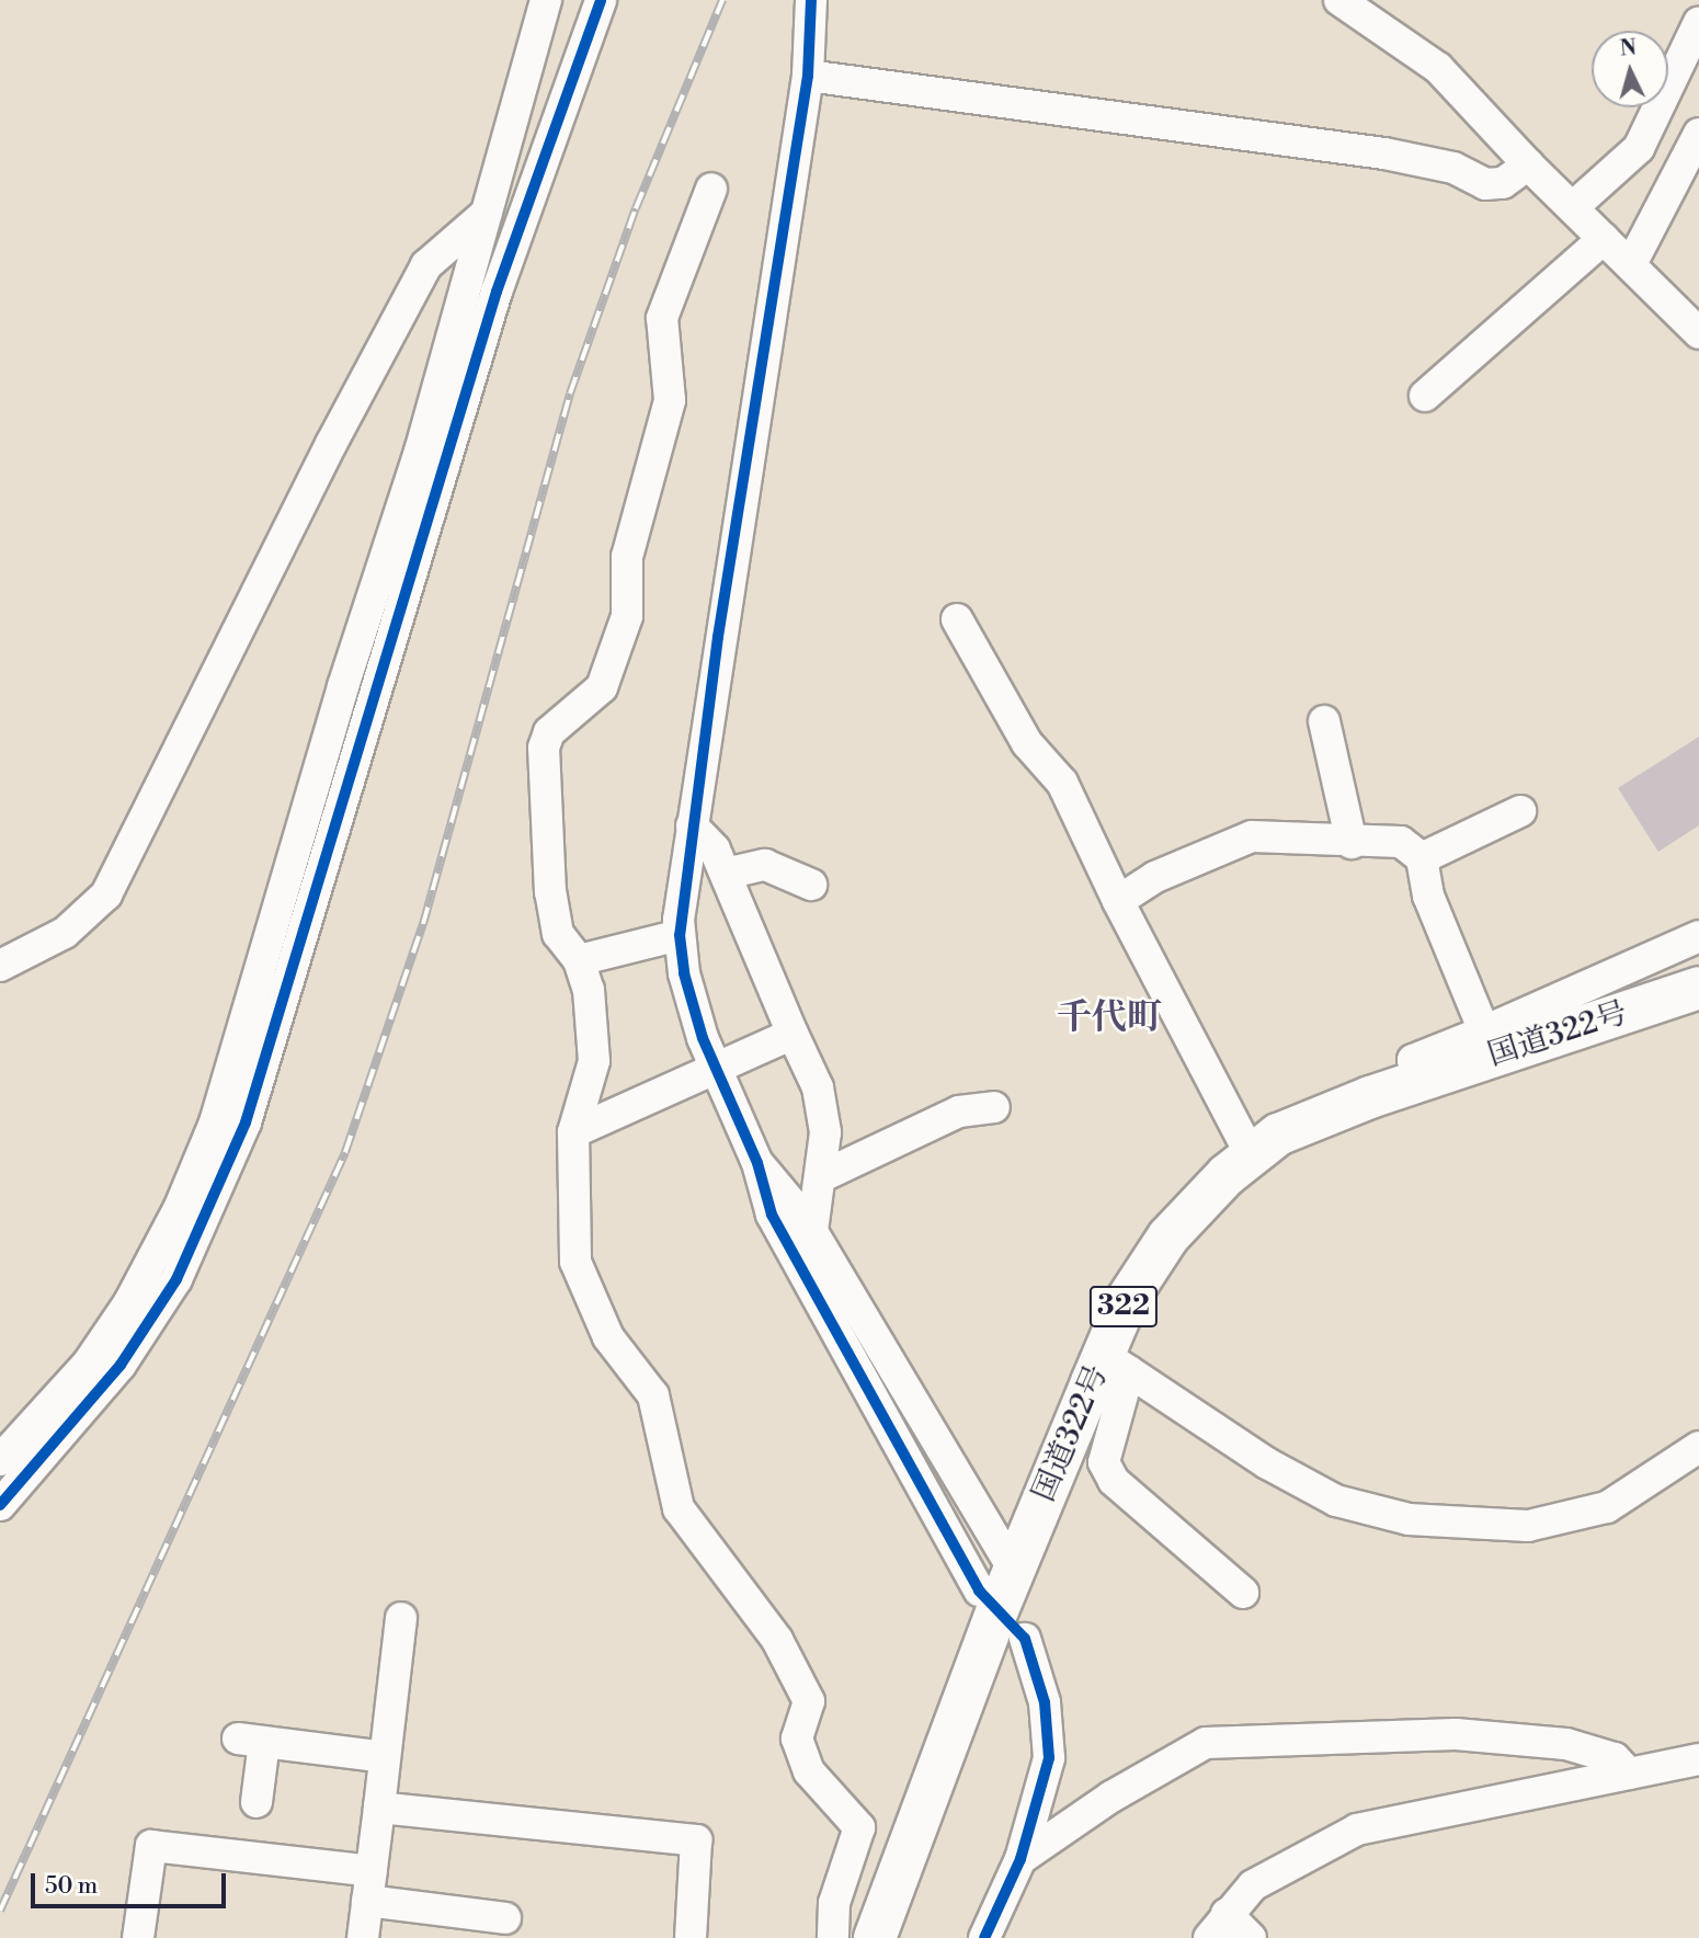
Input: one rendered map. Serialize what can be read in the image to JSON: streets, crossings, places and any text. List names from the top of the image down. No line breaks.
{"streets":{"highway":["国道322号","322"]},"districts":["千代町"],"scale_bar":"50 m","north":"top"}
